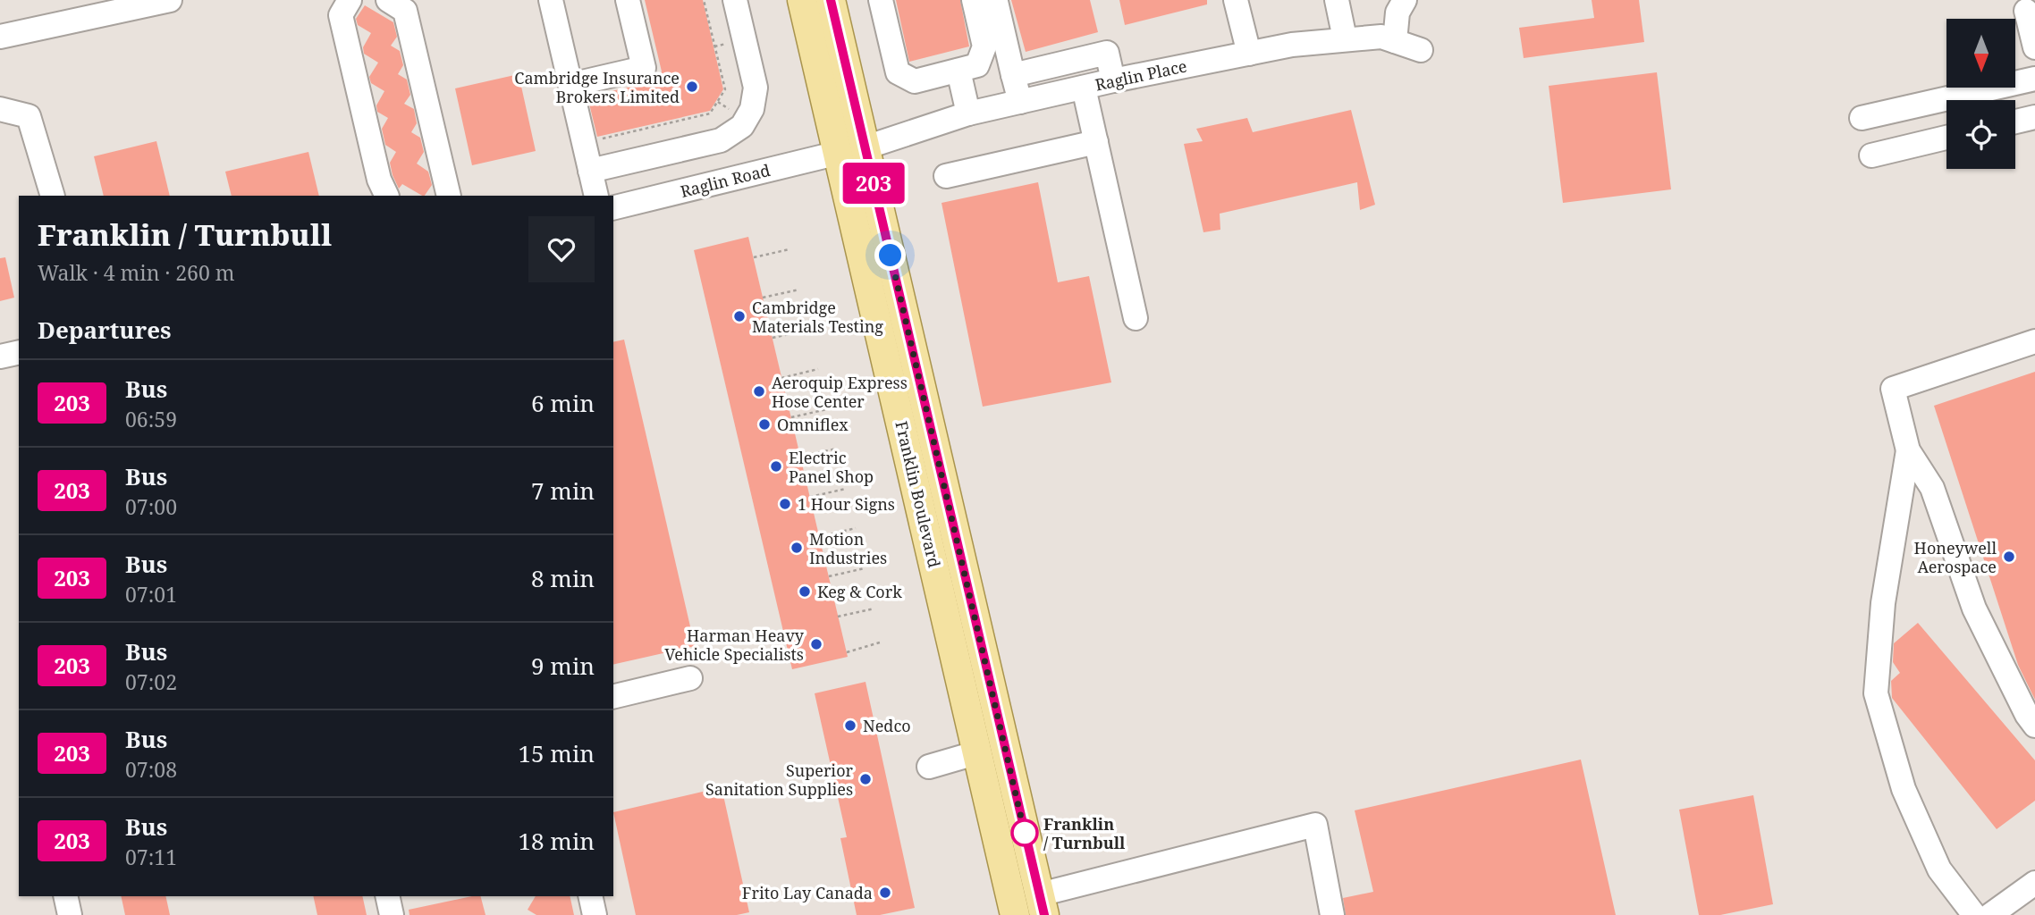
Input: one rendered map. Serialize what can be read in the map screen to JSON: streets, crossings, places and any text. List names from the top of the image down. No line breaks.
{"streets":{"main road":["Franklin Boulevard"],"street":["Raglin Place","Raglin Road"]},"crossings":[["Raglin Place","Raglin Road"],["Raglin Place","Franklin Boulevard"],["Raglin Road","Franklin Boulevard"]],"places":["Cambridge Insurance Brokers Limited","Cambridge Materials Testing","Aeroquip Express Hose Center","Omniflex","Electric Panel Shop","1 Hour Signs","Motion Industries","Honeywell Aerospace","Keg & Cork","Harman Heavy Vehicle Specialists","Nedco","Superior Sanitation Supplies","Franklin / Turnbull","Frito Lay Canada"],"lines":["bus line 203"],"north":"bottom","page":{"on_map":"203","heading":[["Franklin / Turnbull","Walk · 4 min · 260 m"],"Departures"],"list":[{"mark":"203","name":"Bus","note":"06:59","value":"6 min"},{"mark":"203","name":"Bus","note":"07:00","value":"7 min"},{"mark":"203","name":"Bus","note":"07:01","value":"8 min"},{"mark":"203","name":"Bus","note":"07:02","value":"9 min"},{"mark":"203","name":"Bus","note":"07:08","value":"15 min"},{"mark":"203","name":"Bus","note":"07:11","value":"18 min"}]}}
